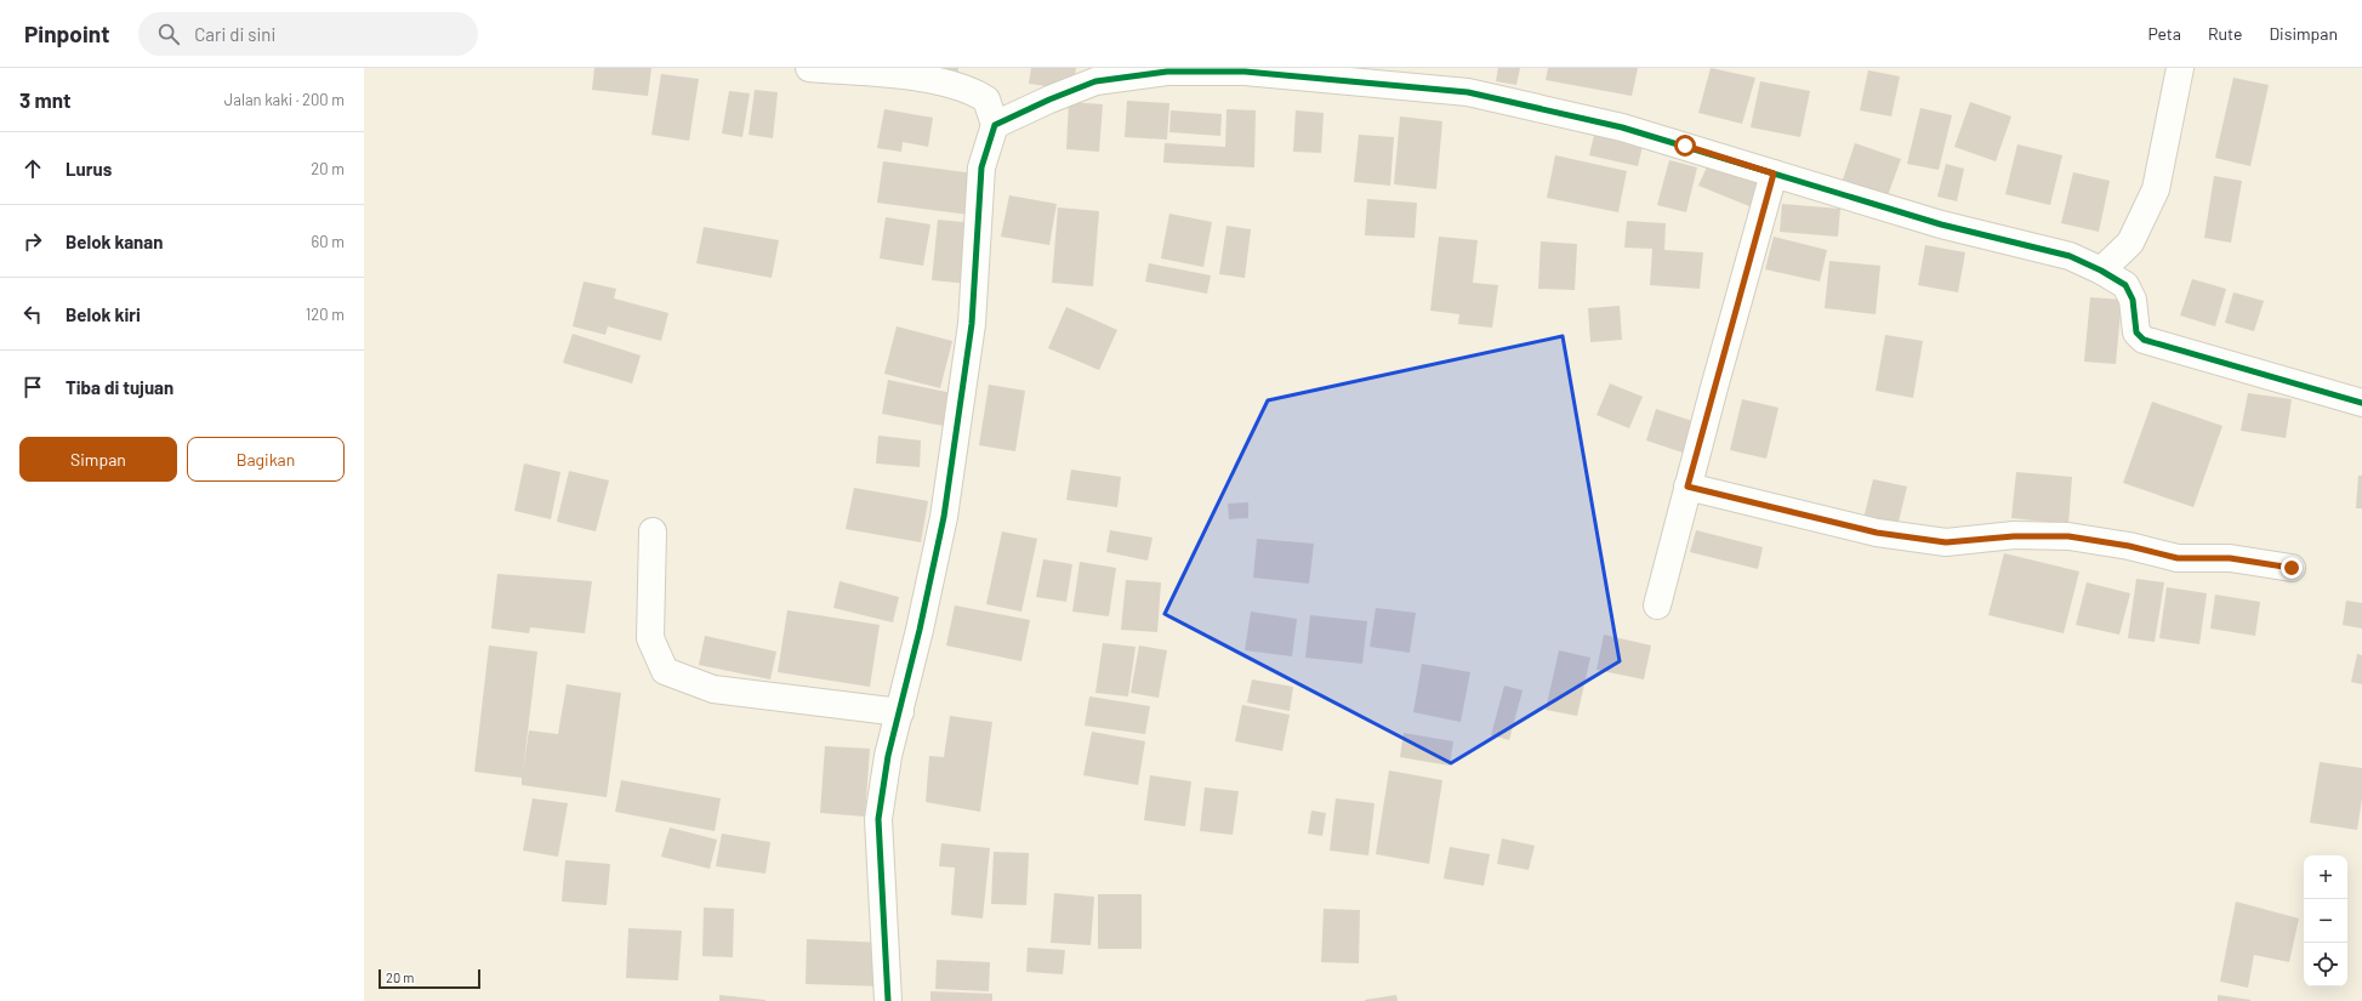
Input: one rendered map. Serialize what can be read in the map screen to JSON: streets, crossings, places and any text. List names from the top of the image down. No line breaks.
{"scale_bar":"20 m","page":{"header":"Pinpoint","search":"Cari di sini","nav":["Peta","Rute","Disimpan"],"heading":["3 mnt","Jalan kaki · 200 m"],"list":[["Lurus","20 m"],["Belok kanan","60 m"],["Belok kiri","120 m"],"Tiba di tujuan"],"buttons":["Simpan","Bagikan"],"map_buttons":["+","−"],"scale":"20 m"}}
